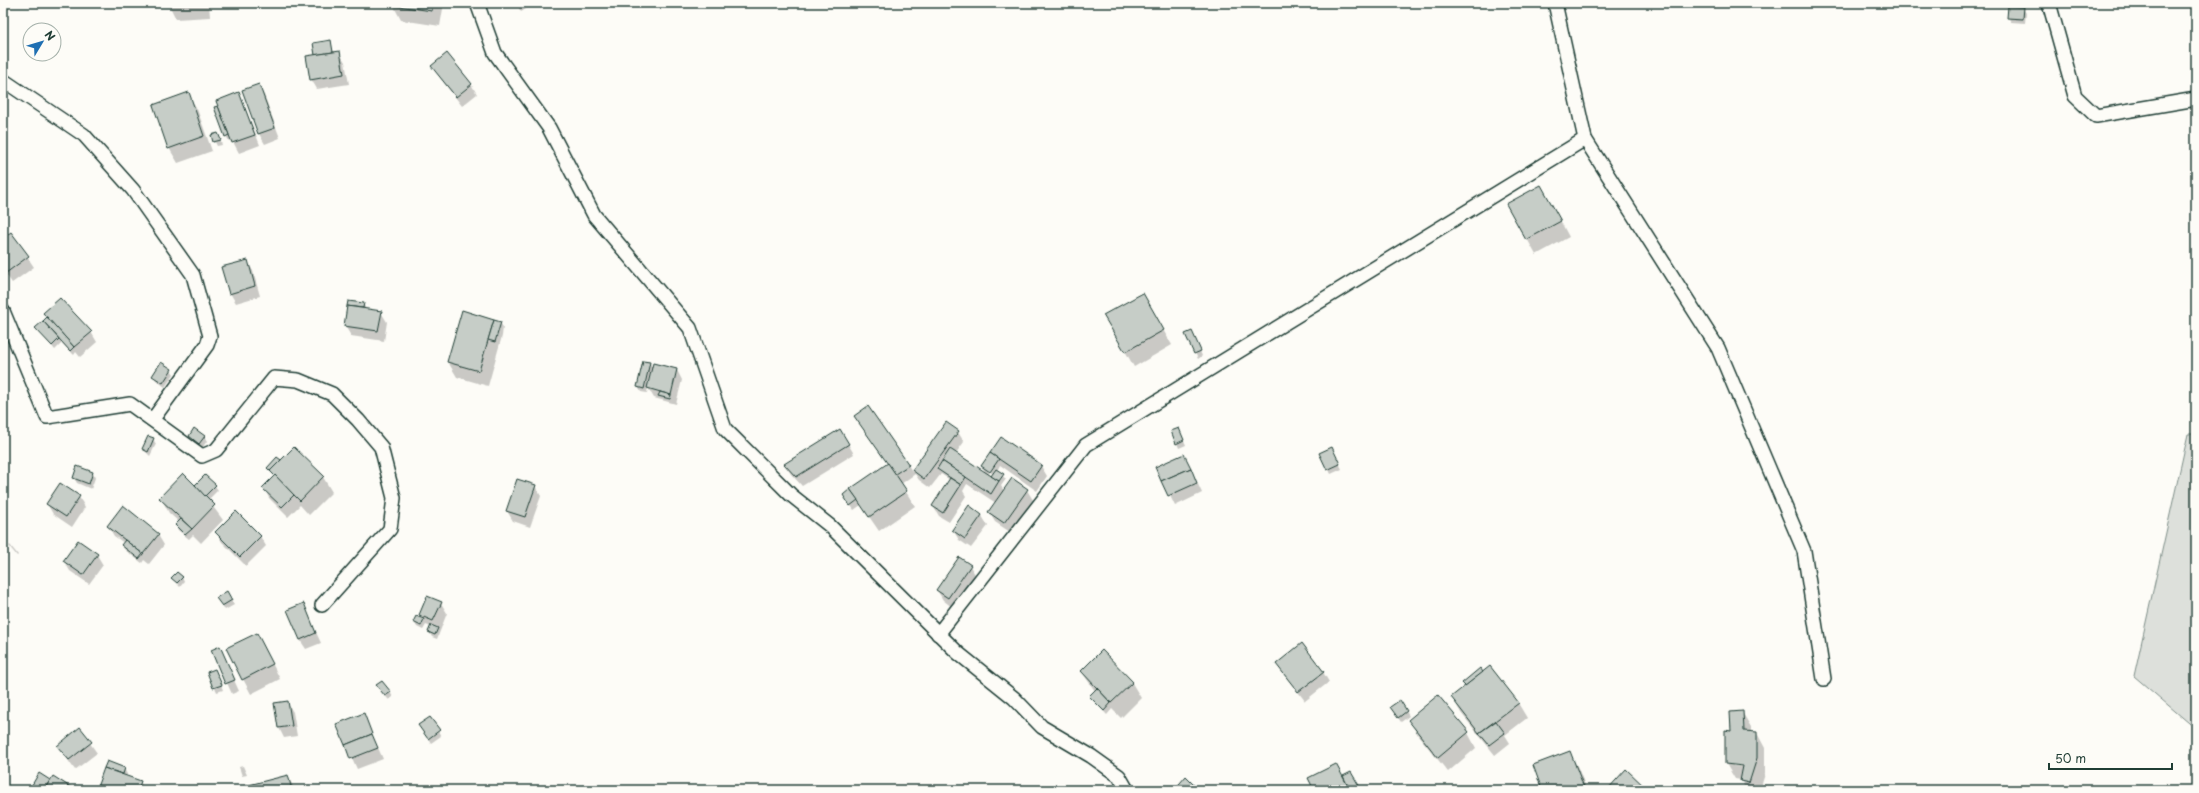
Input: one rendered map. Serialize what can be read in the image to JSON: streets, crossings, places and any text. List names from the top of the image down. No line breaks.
{"scale_bar":"50 m","north":"top right"}
